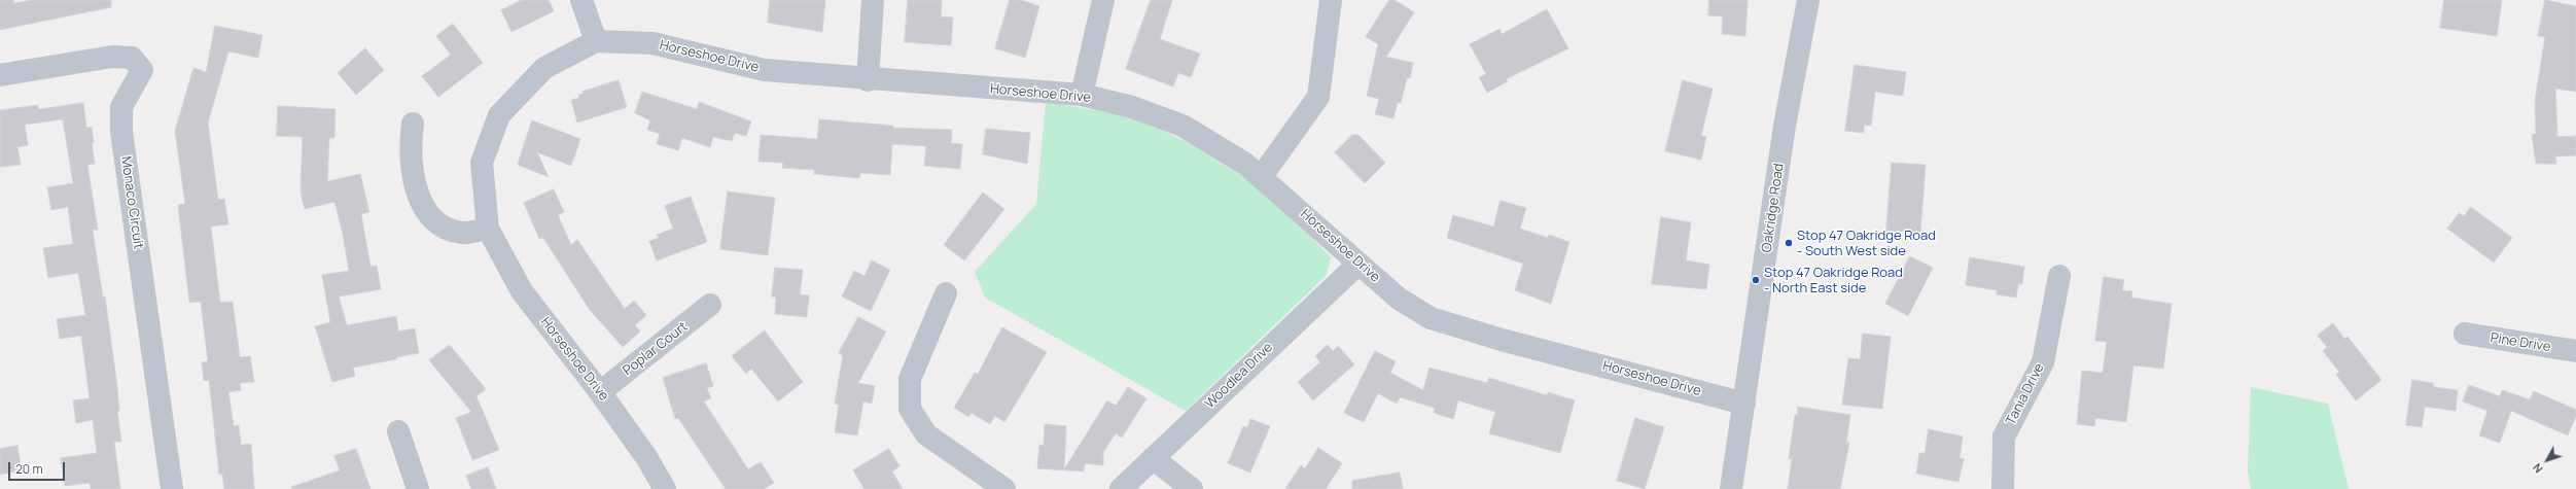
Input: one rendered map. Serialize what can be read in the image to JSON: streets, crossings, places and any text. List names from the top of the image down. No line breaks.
{"streets":{"street":["Horseshoe Drive","Monaco Circuit","Oakridge Road","Pine Drive","Poplar Court","Woodlea Drive","Tania Drive"]},"crossings":[["Horseshoe Drive","Oakridge Road"],["Horseshoe Drive","Poplar Court"],["Horseshoe Drive","Woodlea Drive"]],"places":["Stop 47 Oakridge Road - South West side","Stop 47 Oakridge Road - North East side"],"scale_bar":"20 m","north":"bottom left"}
